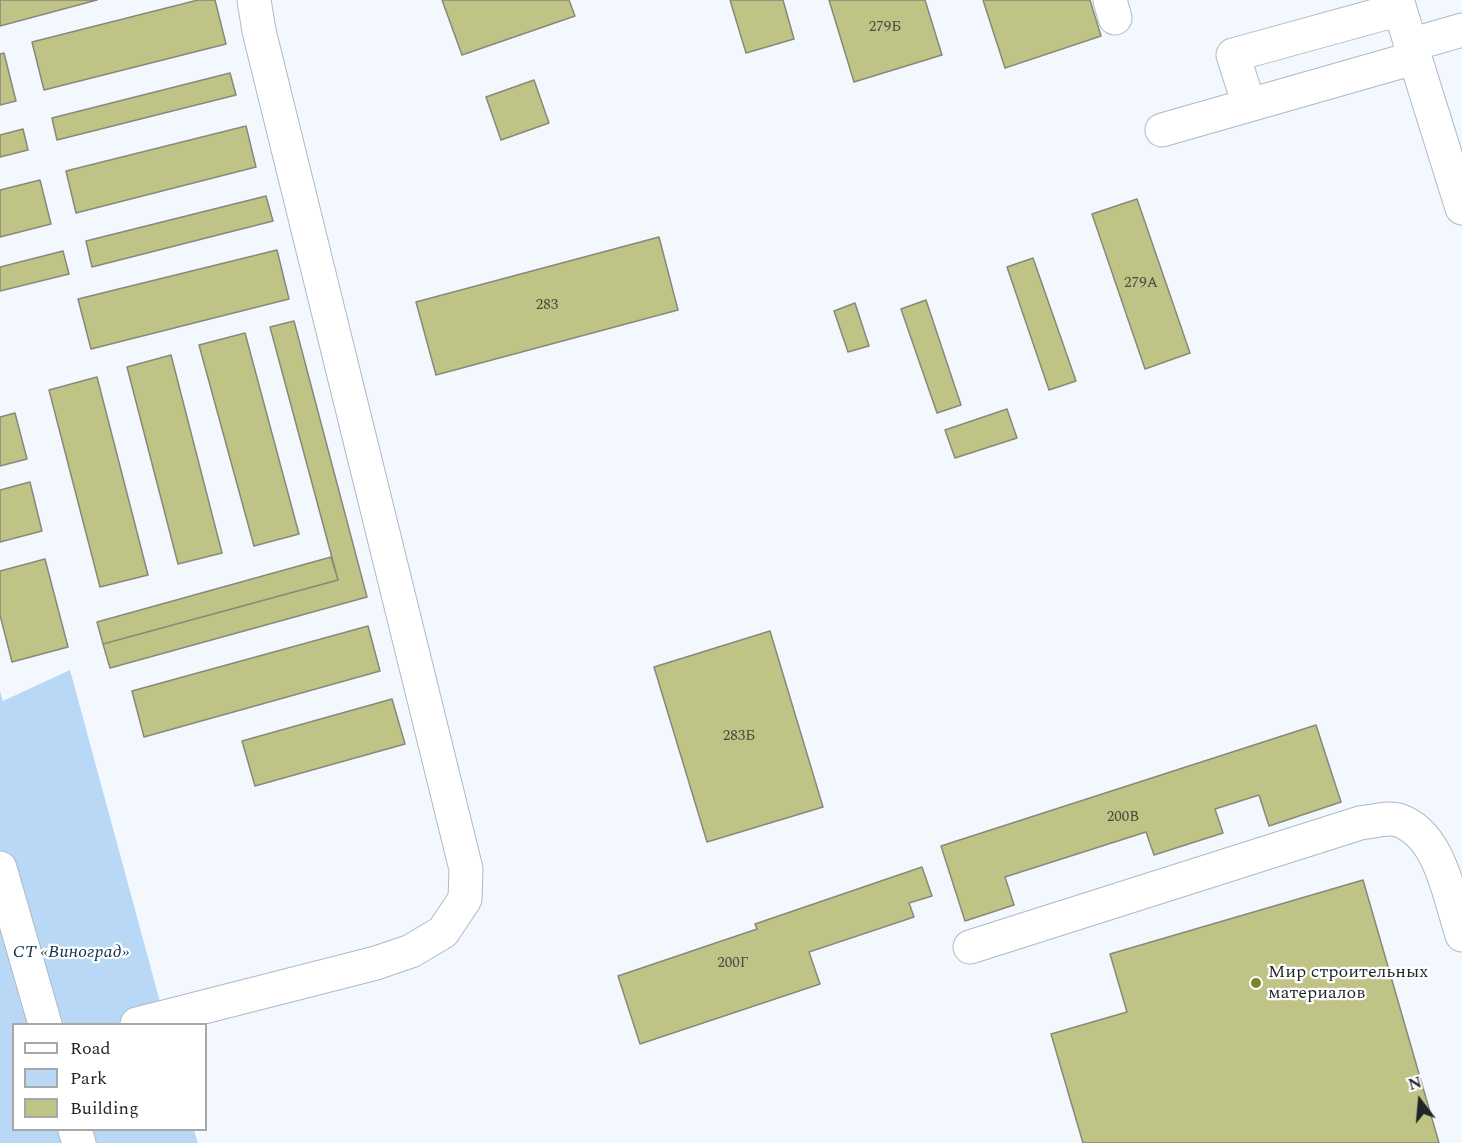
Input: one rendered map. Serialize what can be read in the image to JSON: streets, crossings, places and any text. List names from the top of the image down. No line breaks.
{"parks":["СТ «Виноград»"],"places":["Мир строительных материалов"],"house_numbers":["279Б","279А","283","283Б","200В","200Г"],"legend":["Road","Park","Building"],"north":"top"}
